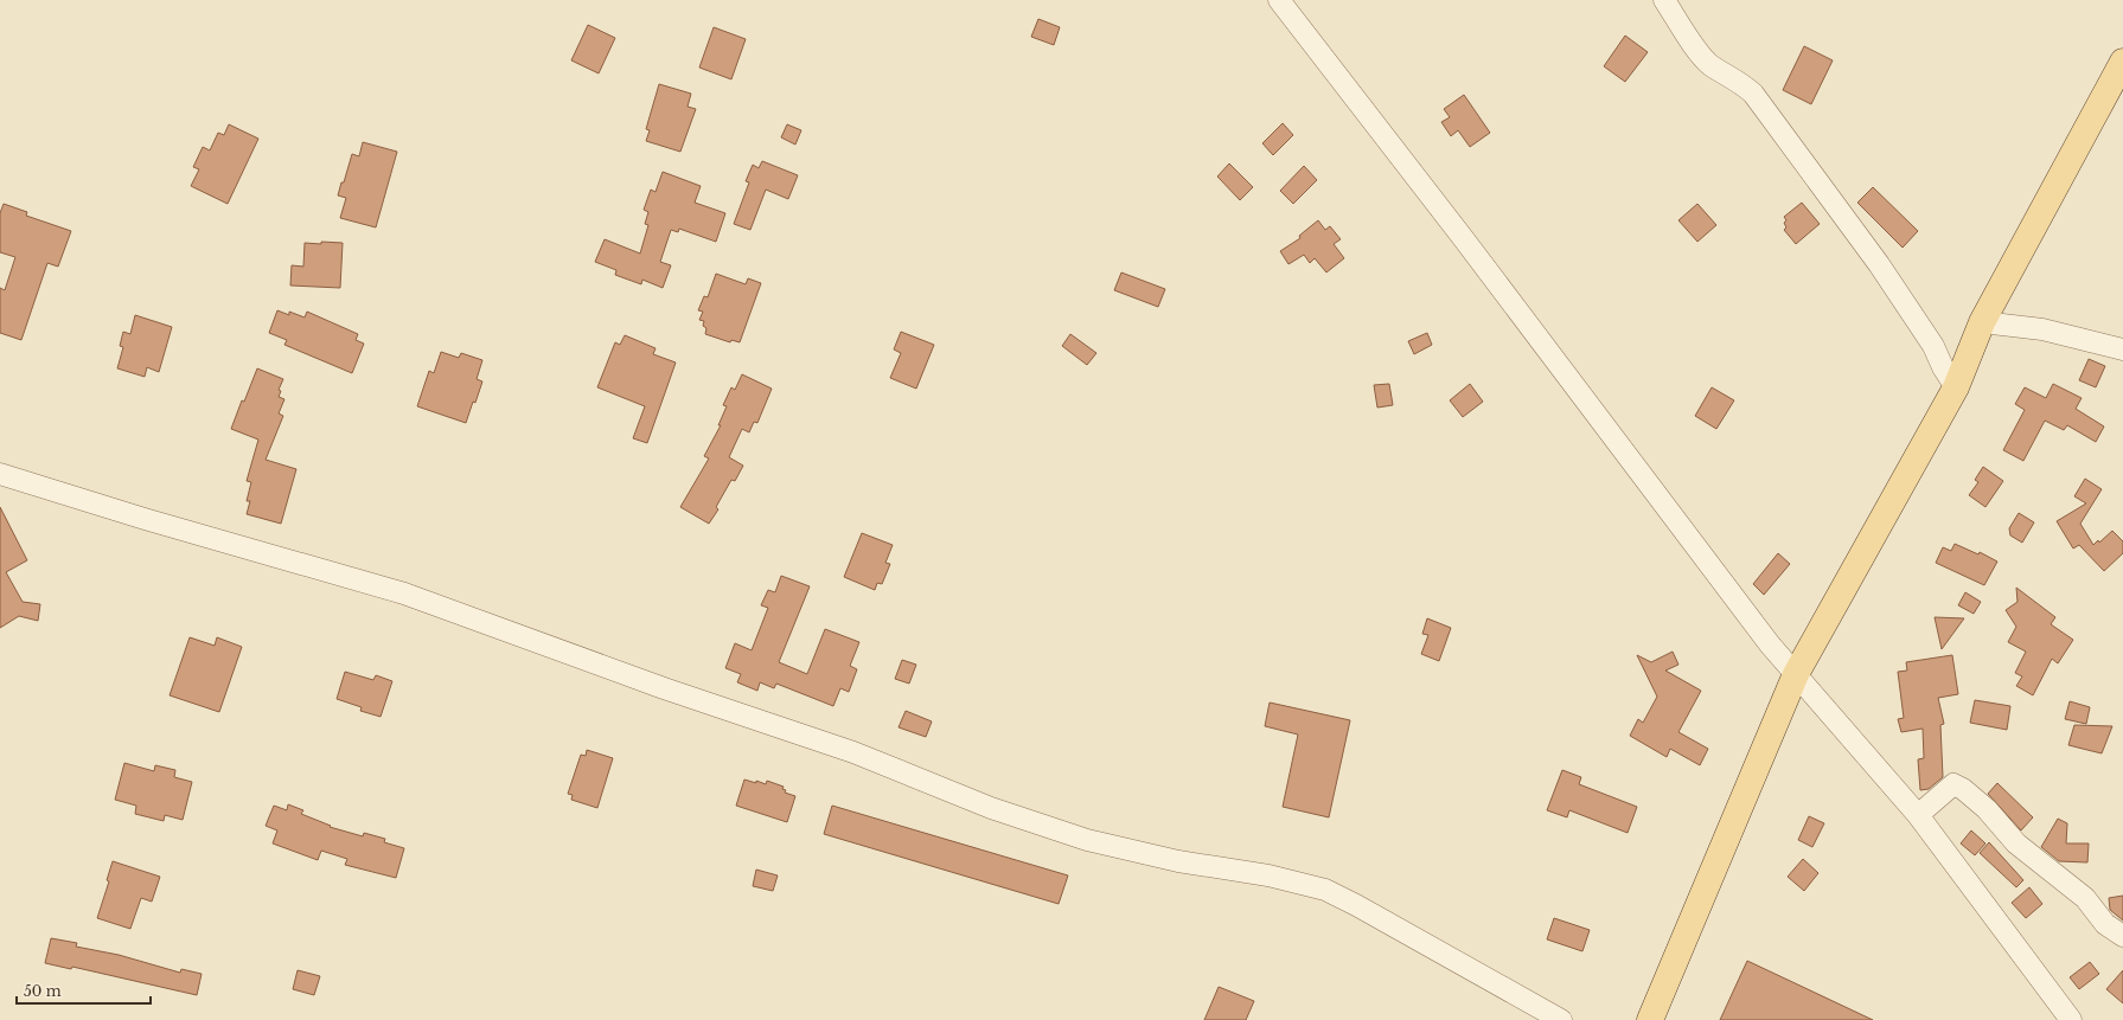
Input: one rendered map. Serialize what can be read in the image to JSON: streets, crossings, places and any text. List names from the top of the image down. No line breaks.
{"scale_bar":"50 m"}
